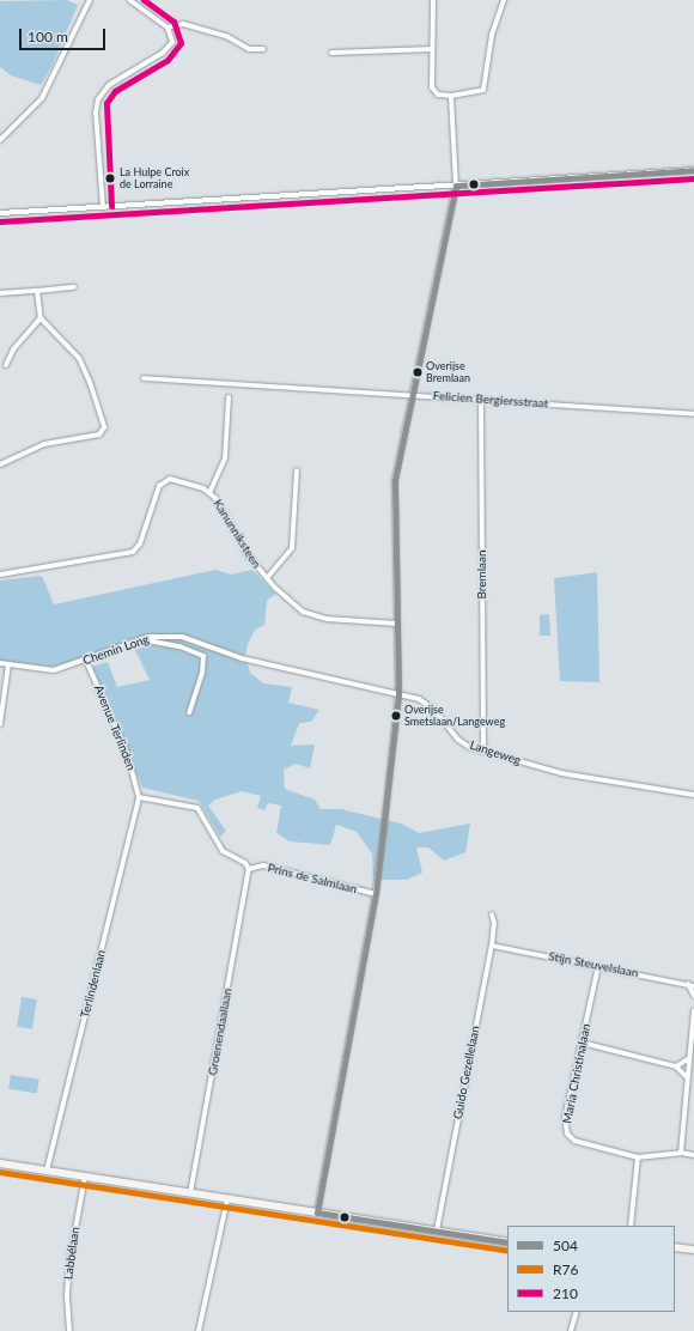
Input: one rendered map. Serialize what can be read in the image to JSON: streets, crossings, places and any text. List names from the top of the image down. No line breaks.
{"streets":{"street":["Felicien Bergiersstraat","Kanunniksteen","Bremlaan","Chemin Long","Avenue Terlinden","Langeweg","Prins de Salmlaan","Stijn Steuvelslaan","Terlindenlaan","Groenendaallaan","Guido Gezellelaan","Maria Christinalaan","Labbélaan"]},"crossings":[["Felicien Bergiersstraat","Bremlaan"],["Bremlaan","Langeweg"],["Chemin Long","Avenue Terlinden"],["Chemin Long","Langeweg"],["Avenue Terlinden","Prins de Salmlaan"],["Avenue Terlinden","Terlindenlaan"],["Prins de Salmlaan","Terlindenlaan"],["Prins de Salmlaan","Groenendaallaan"],["Stijn Steuvelslaan","Guido Gezellelaan"],["Stijn Steuvelslaan","Maria Christinalaan"]],"places":["La Hulpe Croix de Lorraine","Overijse Bremlaan","Overijse Smetslaan/Langeweg"],"lines":["transit line 210","transit line 504","transit line R76"],"legend":["504","R76","210"],"scale_bar":"100 m"}
